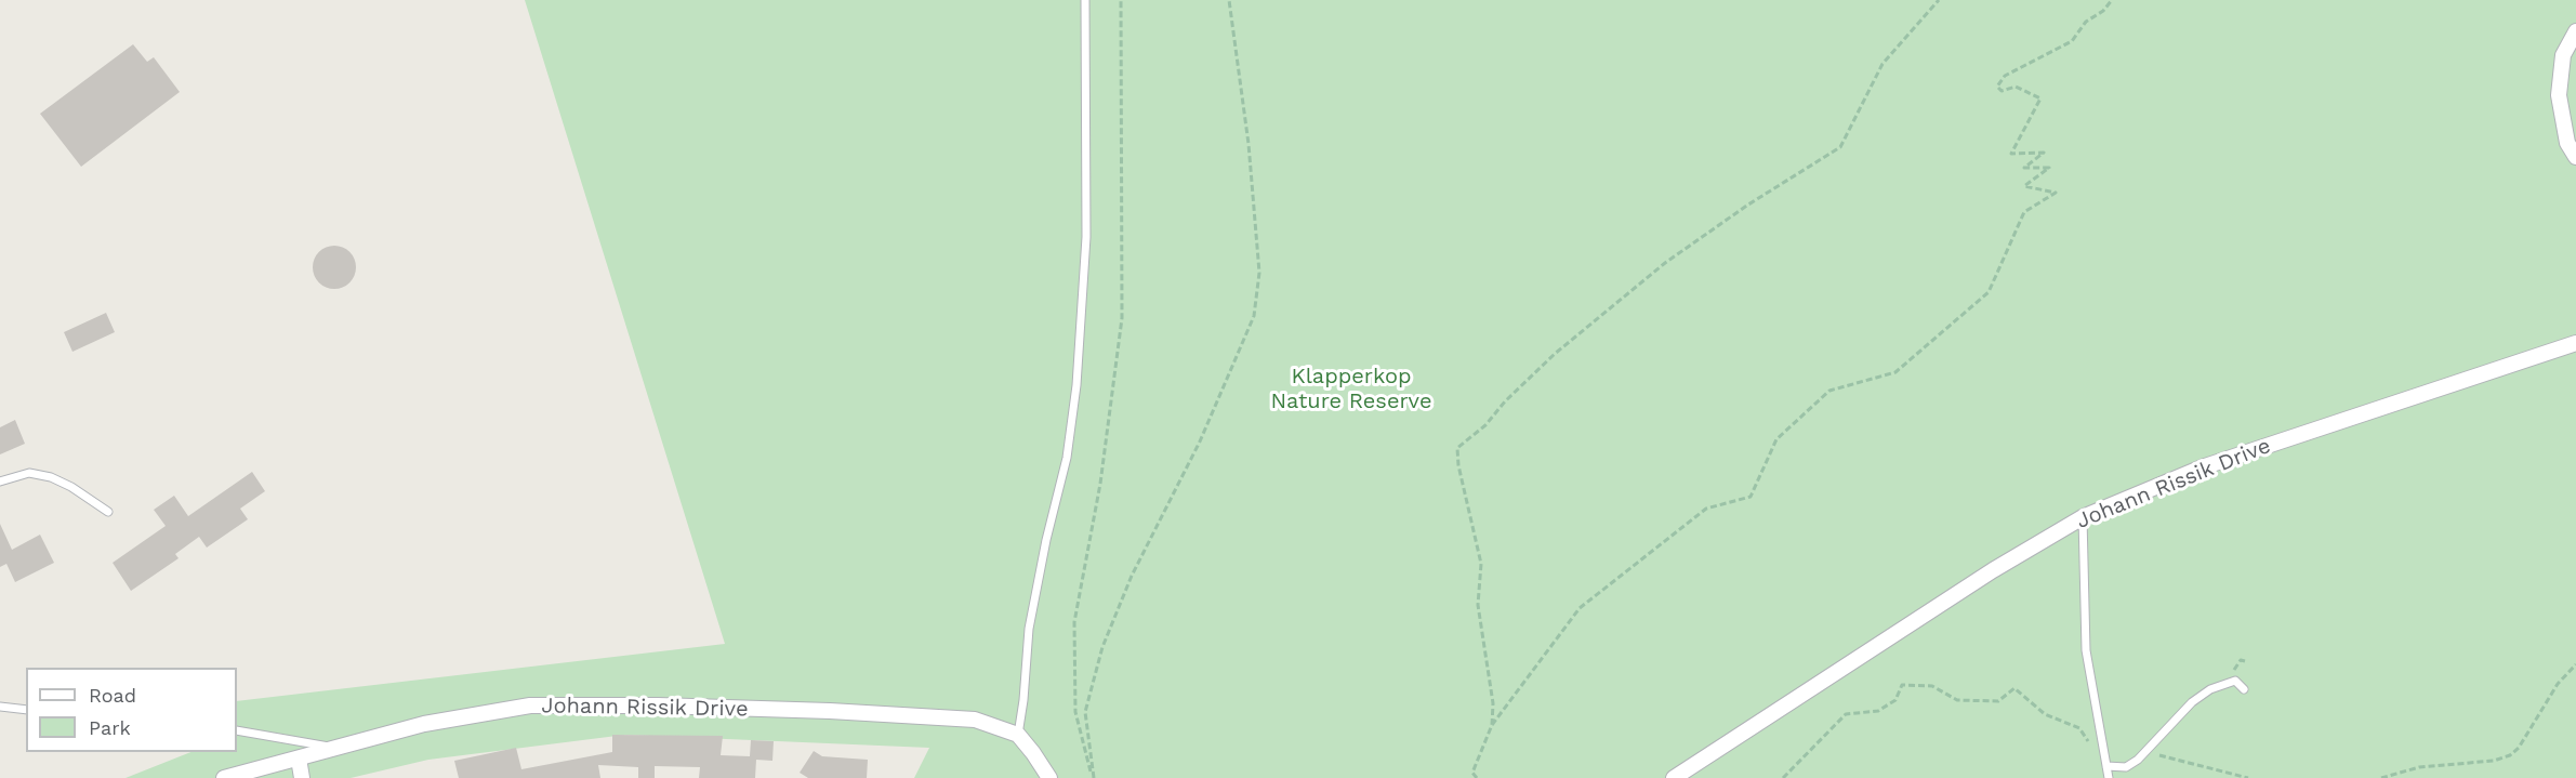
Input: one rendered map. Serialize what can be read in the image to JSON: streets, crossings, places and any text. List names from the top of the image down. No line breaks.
{"streets":{"street":["Johann Rissik Drive"]},"parks":["Klapperkop Nature Reserve"],"legend":["Road","Park"]}
